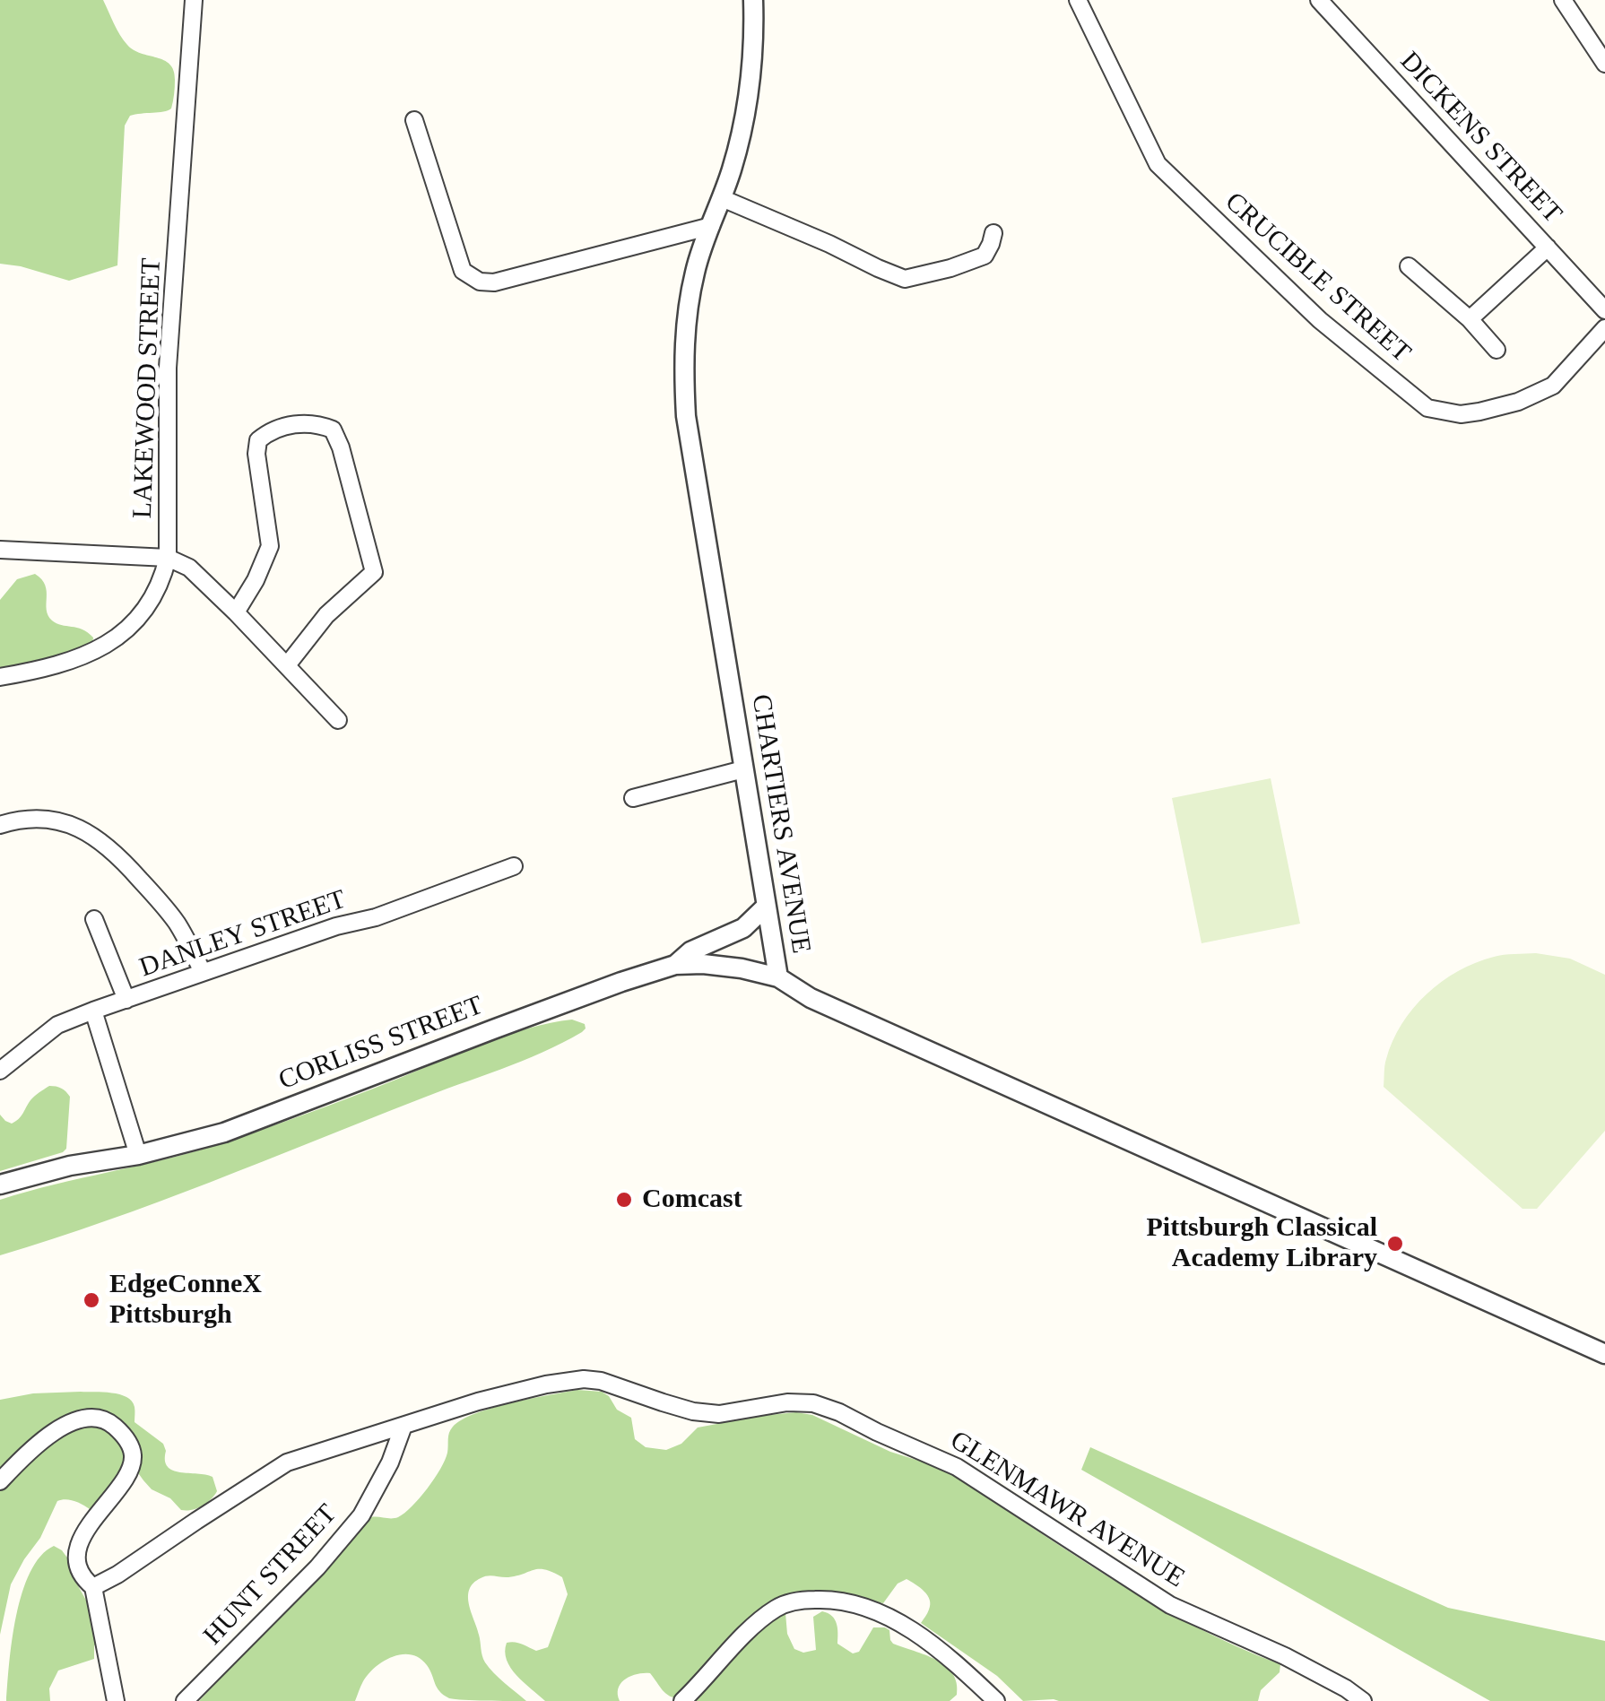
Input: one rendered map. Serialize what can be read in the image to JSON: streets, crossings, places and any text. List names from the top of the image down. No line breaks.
{"streets":{"street":["DICKENS STREET","CRUCIBLE STREET","LAKEWOOD STREET","CHARTIERS AVENUE","DANLEY STREET","CORLISS STREET","GLENMAWR AVENUE","HUNT STREET"]},"crossings":[["CHARTIERS AVENUE","CORLISS STREET"],["GLENMAWR AVENUE","HUNT STREET"]],"places":["Comcast","Pittsburgh Classical Academy Library","EdgeConneX Pittsburgh"]}
